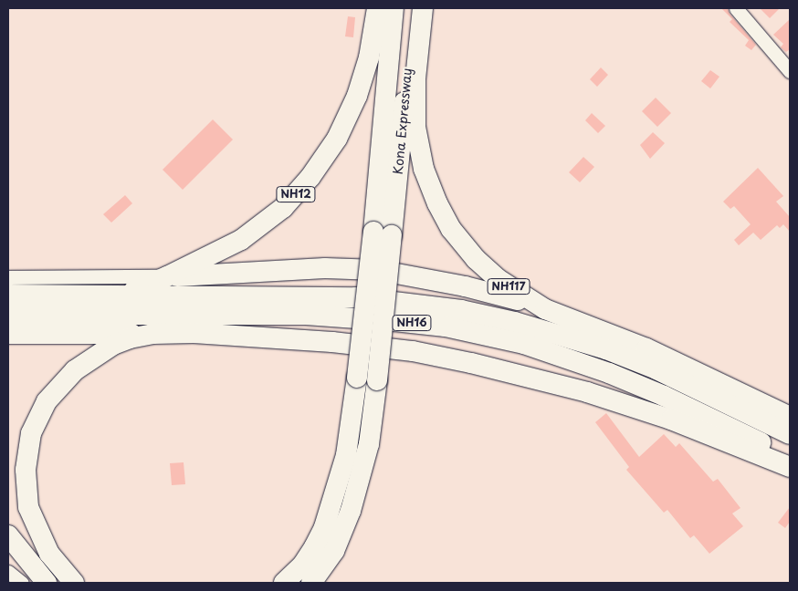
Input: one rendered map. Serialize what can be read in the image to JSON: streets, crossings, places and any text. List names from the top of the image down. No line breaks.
{"streets":{"highway":["Kona Expressway","NH12","NH117","NH16"]},"crossings":[["NH12","NH16"]]}
